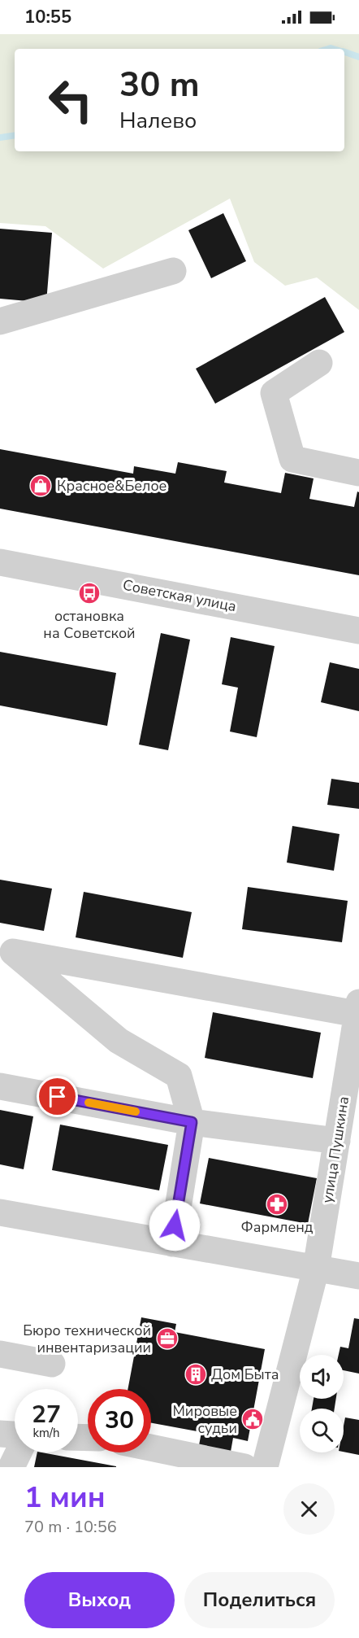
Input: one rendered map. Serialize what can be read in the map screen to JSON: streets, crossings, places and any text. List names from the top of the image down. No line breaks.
{"streets":{"street":["Советская улица","улица Пушкина"]},"places":{"shop":["Красное&Белое"],"bus stop":["остановка на Советской"],"pharmacy":["Фармленд"],"office":["Бюро технической инвентаризации"],"building":["Дом Быта"],"public building":["Мировые судьи"]},"page":{"status":"10:55","turn":["30 m","Налево"],"speed":"27 km/h","limit":"30","heading":["1 мин","70 m · 10:56"],"buttons":["Выход","Поделиться"]}}
